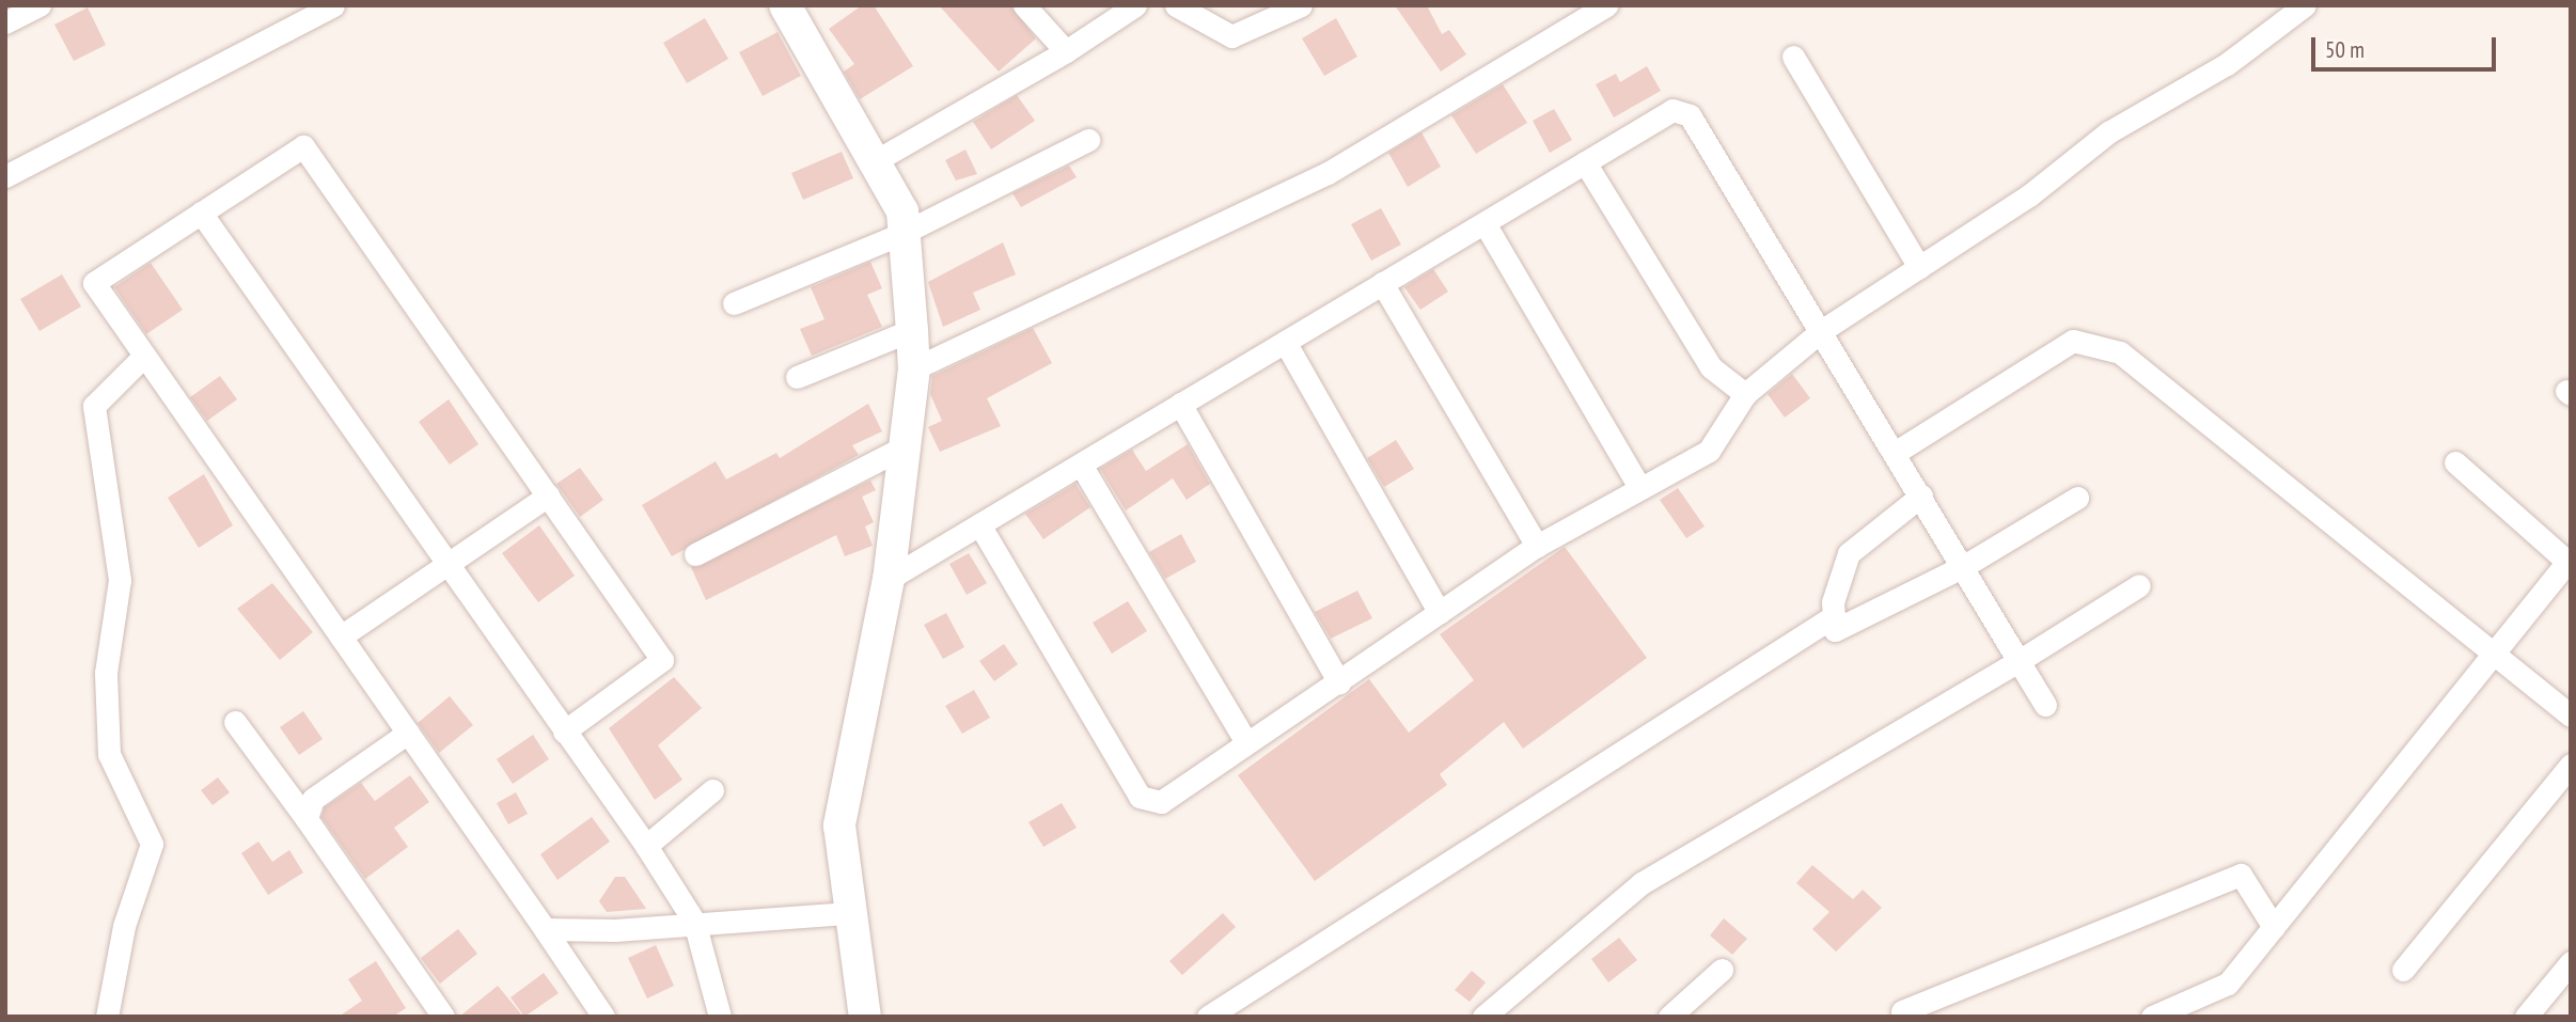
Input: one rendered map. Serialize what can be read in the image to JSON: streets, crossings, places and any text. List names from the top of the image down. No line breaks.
{"scale_bar":"50 m"}
